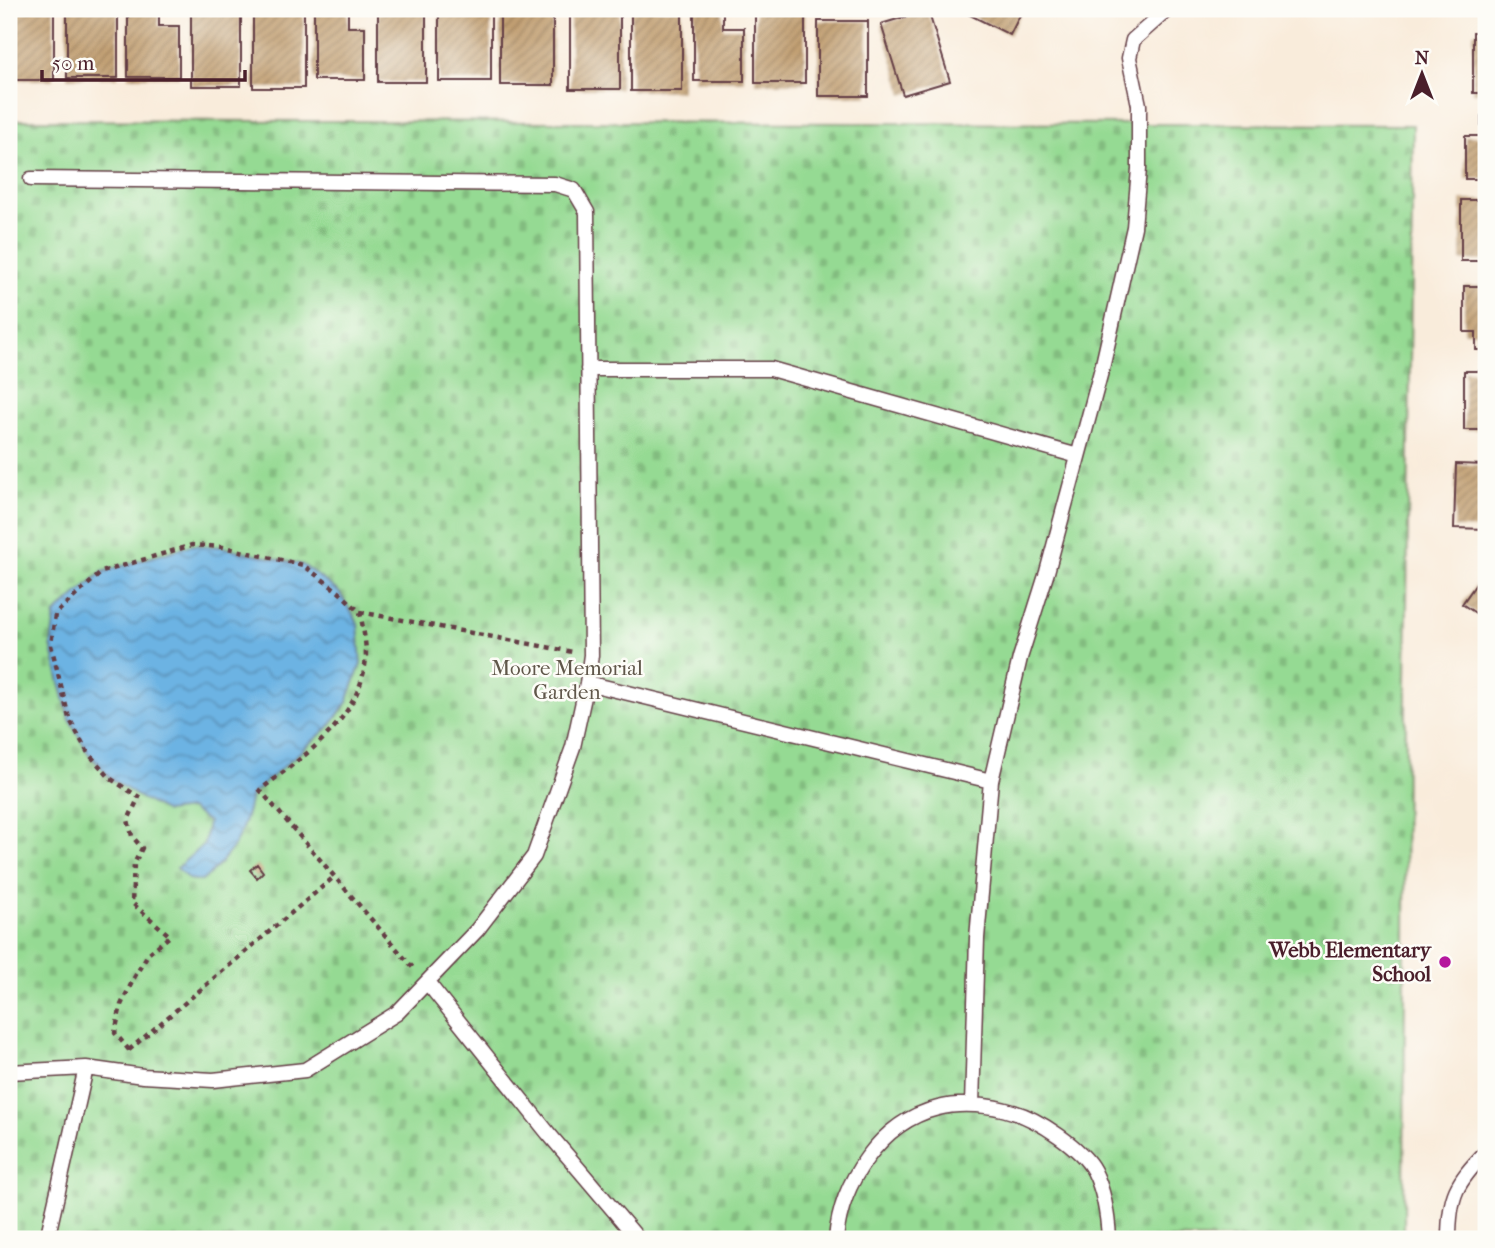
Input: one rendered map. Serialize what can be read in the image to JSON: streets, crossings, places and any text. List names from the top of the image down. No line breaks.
{"parks":["Moore Memorial Garden"],"places":["Webb Elementary School"],"scale_bar":"50 m","north":"top"}
